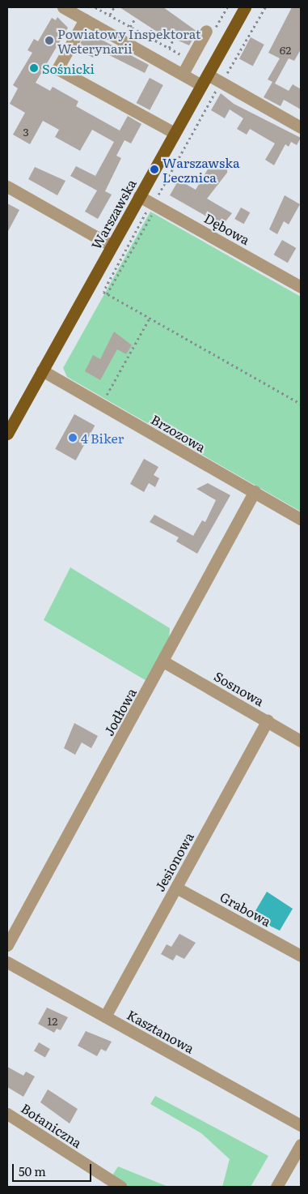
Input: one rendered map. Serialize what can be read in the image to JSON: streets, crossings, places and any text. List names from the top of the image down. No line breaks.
{"streets":{"main road":["Warszawska"],"street":["Dębowa","Brzozowa","Sosnowa","Jodłowa","Jesionowa","Grabowa","Kasztanowa","Botaniczna"]},"crossings":[["Warszawska","Dębowa"],["Warszawska","Brzozowa"],["Brzozowa","Jodłowa"],["Sosnowa","Jodłowa"],["Sosnowa","Jesionowa"],["Jesionowa","Grabowa"],["Jesionowa","Kasztanowa"]],"places":["Powiatowy Inspektorat Weterynarii","Sośnicki","Warszawska Lecznica","4 Biker"],"house_numbers":["62","3","12"],"scale_bar":"50 m"}
